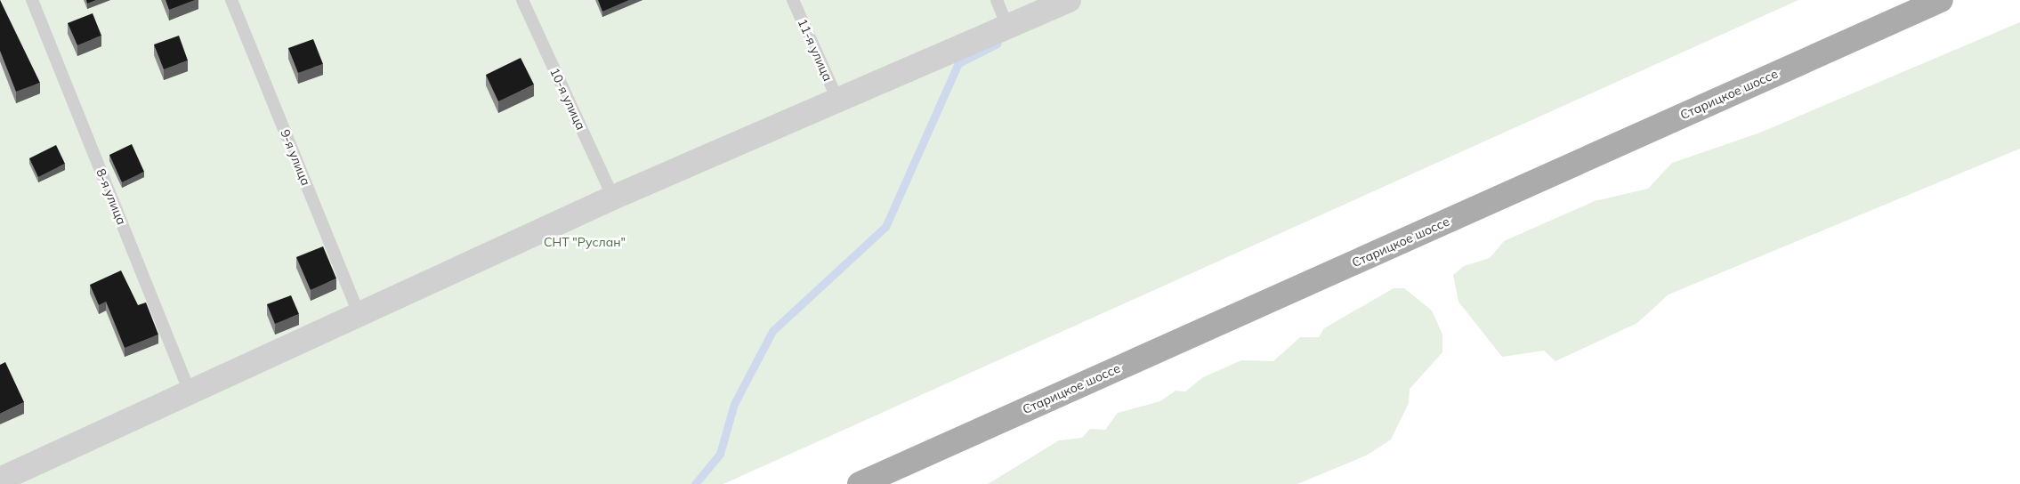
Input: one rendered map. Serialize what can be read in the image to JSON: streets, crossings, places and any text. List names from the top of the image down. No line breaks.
{"streets":{"main road":["Старицкое шоссе"],"lane":["11-я улица","10-я улица","9-я улица","8-я улица"]},"parks":["СНТ \"Руслан\""]}
